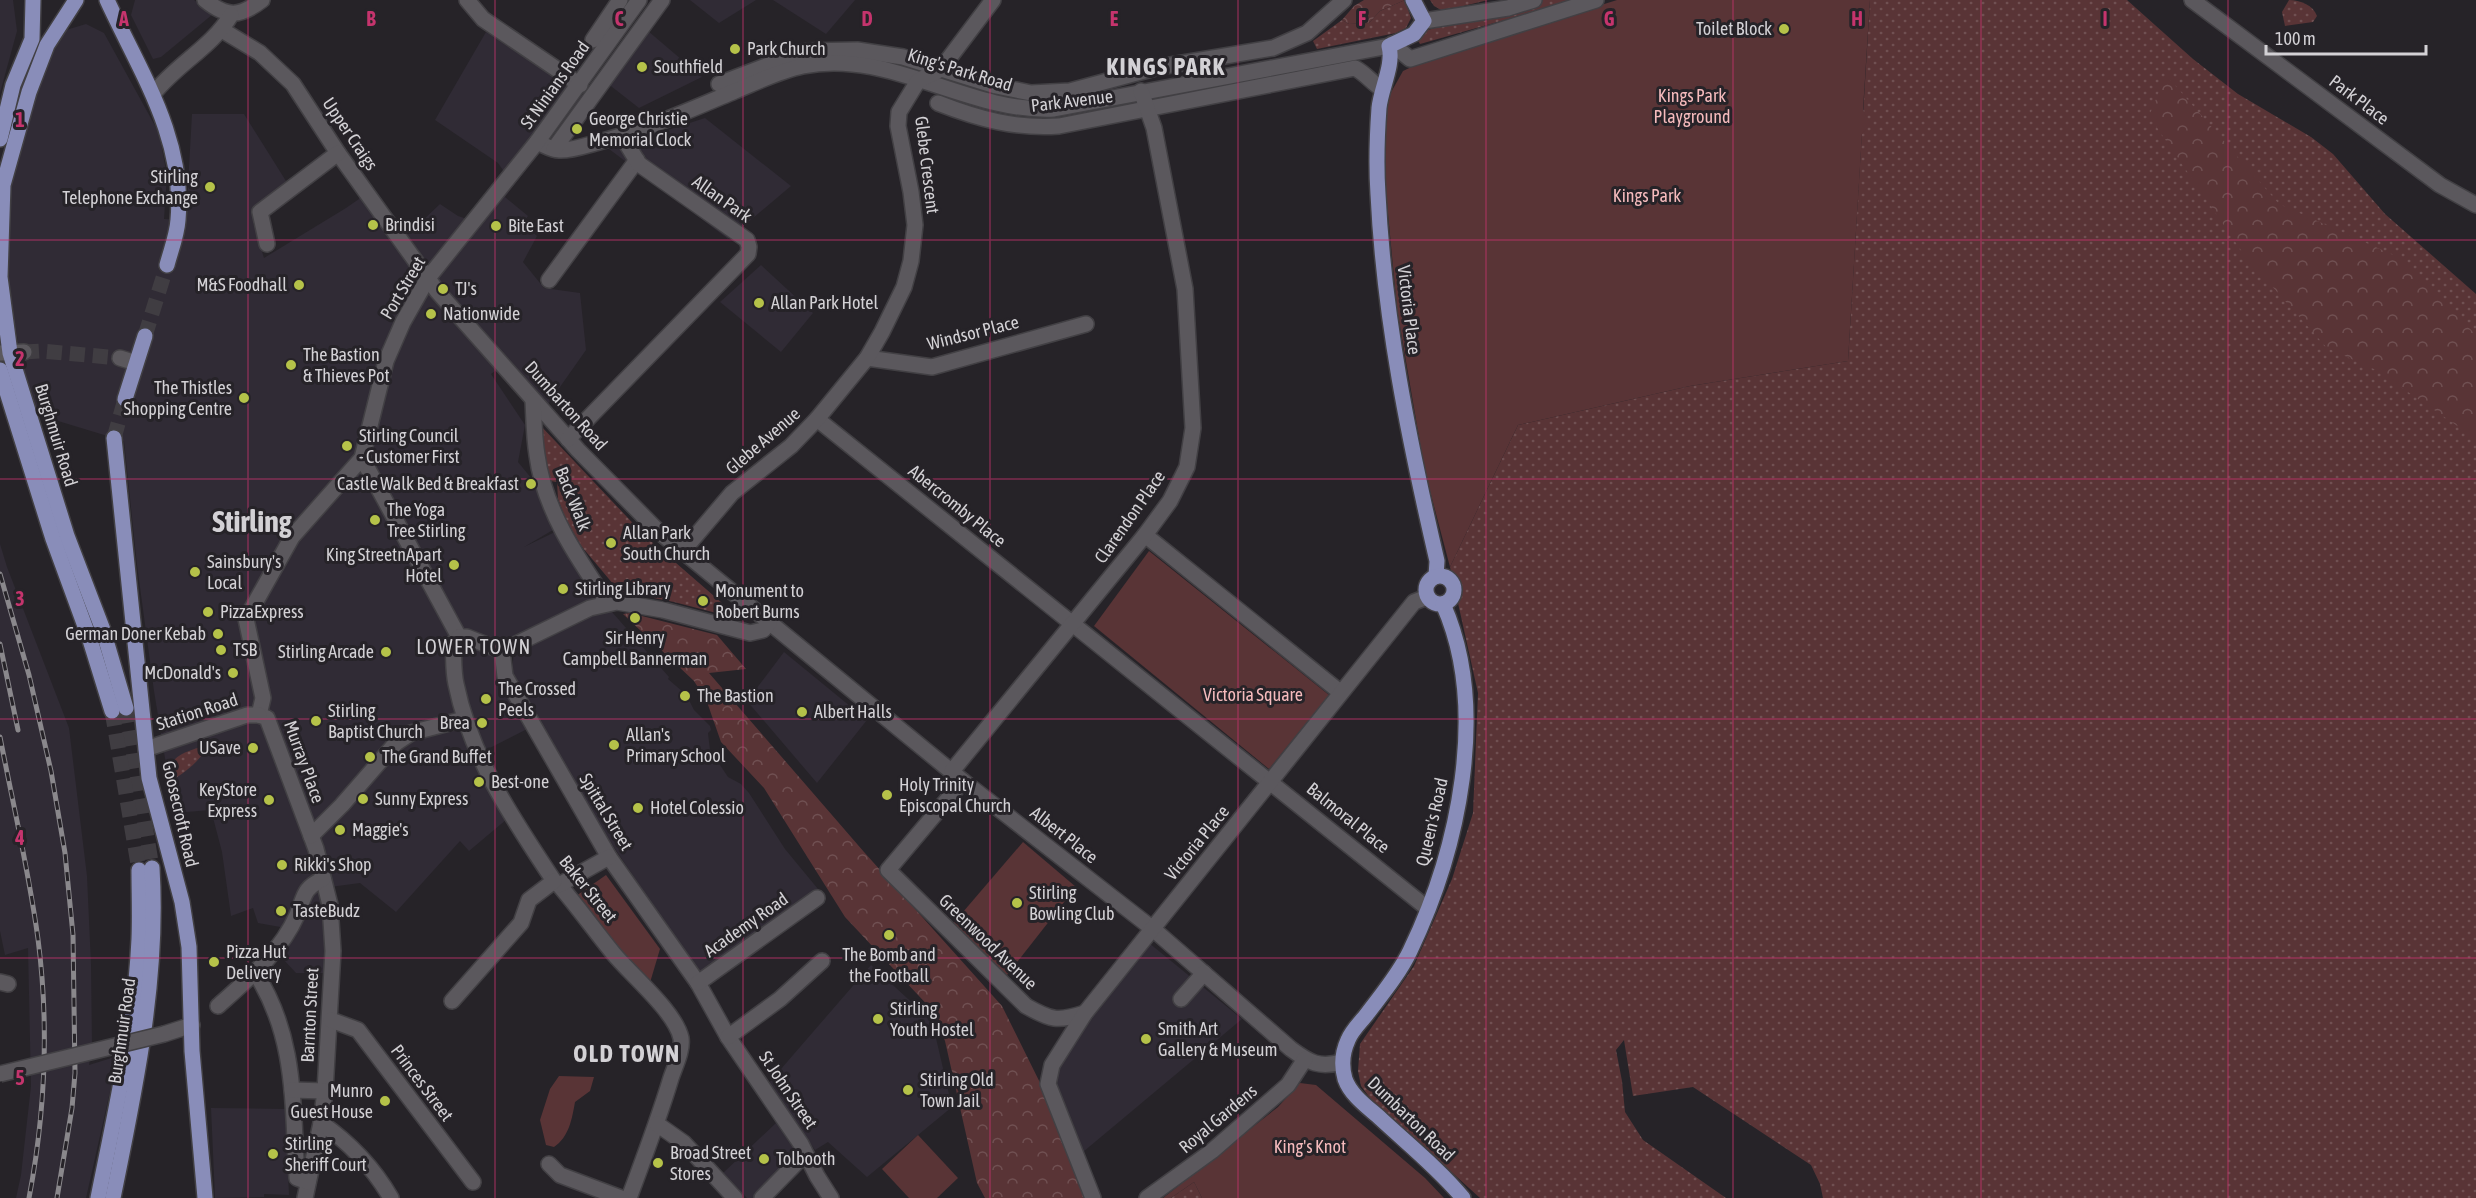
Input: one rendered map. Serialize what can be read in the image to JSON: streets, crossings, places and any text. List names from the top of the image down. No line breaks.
{"streets":{"main road":["King's Park Road","Victoria Place","Dumbarton Road","Burghmuir Road","Goosecroft Road","Queen's Road"],"street":["St Ninians Road","Park Place","Park Avenue","Upper Craigs","Glebe Crescent","Allan Park","Port Street","Windsor Place","Glebe Avenue","Back Walk","Abercromby Place","Clarendon Place","Station Road","Murray Place","Spittal Street","Balmoral Place","Albert Place","Baker Street","Academy Road","Greenwood Avenue","Barnton Street","Princes Street","St John Street","Royal Gardens"]},"crossings":[["King's Park Road","Glebe Crescent"],["King's Park Road","Allan Park"],["King's Park Road","Victoria Place"],["King's Park Road","Clarendon Place"],["St Ninians Road","Port Street"],["Park Avenue","Victoria Place"],["Park Avenue","Clarendon Place"],["Upper Craigs","Port Street"],["Upper Craigs","Dumbarton Road"],["Glebe Crescent","Windsor Place"],["Glebe Crescent","Glebe Avenue"],["Allan Park","Dumbarton Road"],["Port Street","Dumbarton Road"],["Port Street","Murray Place"],["Victoria Place","Balmoral Place"],["Victoria Place","Queen's Road"],["Victoria Place","Albert Place"],["Victoria Place","Greenwood Avenue"],["Windsor Place","Glebe Avenue"],["Dumbarton Road","Glebe Avenue"],["Dumbarton Road","Back Walk"],["Dumbarton Road","Queen's Road"],["Dumbarton Road","Albert Place"],["Glebe Avenue","Abercromby Place"],["Glebe Avenue","Albert Place"],["Abercromby Place","Clarendon Place"],["Clarendon Place","Albert Place"],["Clarendon Place","Greenwood Avenue"],["Station Road","Murray Place"],["Station Road","Goosecroft Road"],["Murray Place","Barnton Street"],["Spittal Street","Academy Road"],["Spittal Street","St John Street"],["Balmoral Place","Queen's Road"],["Albert Place","Royal Gardens"],["Academy Road","St John Street"],["Barnton Street","Princes Street"]],"districts":["KINGS PARK","Stirling","LOWER TOWN","OLD TOWN"],"parks":["Kings Park Playground","Kings Park","Victoria Square","King's Knot"],"places":["Toilet Block","Park Church","Southfield","George Christie Memorial Clock","Stirling Telephone Exchange","Brindisi","Bite East","M&S Foodhall","TJ's","Allan Park Hotel","Nationwide","The Bastion & Thieves Pot","The Thistles Shopping Centre","Stirling Council - Customer First","Castle Walk Bed & Breakfast","The Yoga Tree Stirling","Allan Park South Church","King StreetnApart Hotel","Sainsbury's Local","Stirling Library","Monument to Robert Burns","PizzaExpress","Sir Henry Campbell Bannerman","German Doner Kebab","TSB","Stirling Arcade","McDonald's","The Bastion","The Crossed Peels","Albert Halls","Stirling Baptist Church","Brea","Allan's Primary School","USave","The Grand Buffet","Best-one","Holy Trinity Episcopal Church","Sunny Express","KeyStore Express","Hotel Colessio","Maggie's","Rikki's Shop","Stirling Bowling Club","TasteBudz","The Bomb and the Football","Pizza Hut Delivery","Stirling Youth Hostel","Smith Art Gallery & Museum","Stirling Old Town Jail","Munro Guest House","Stirling Sheriff Court","Tolbooth","Broad Street Stores"],"scale_bar":"100 m","grid":{"columns":["A","B","C","D","E","F","G","H","I"],"rows":["1","2","3","4","5"]}}
